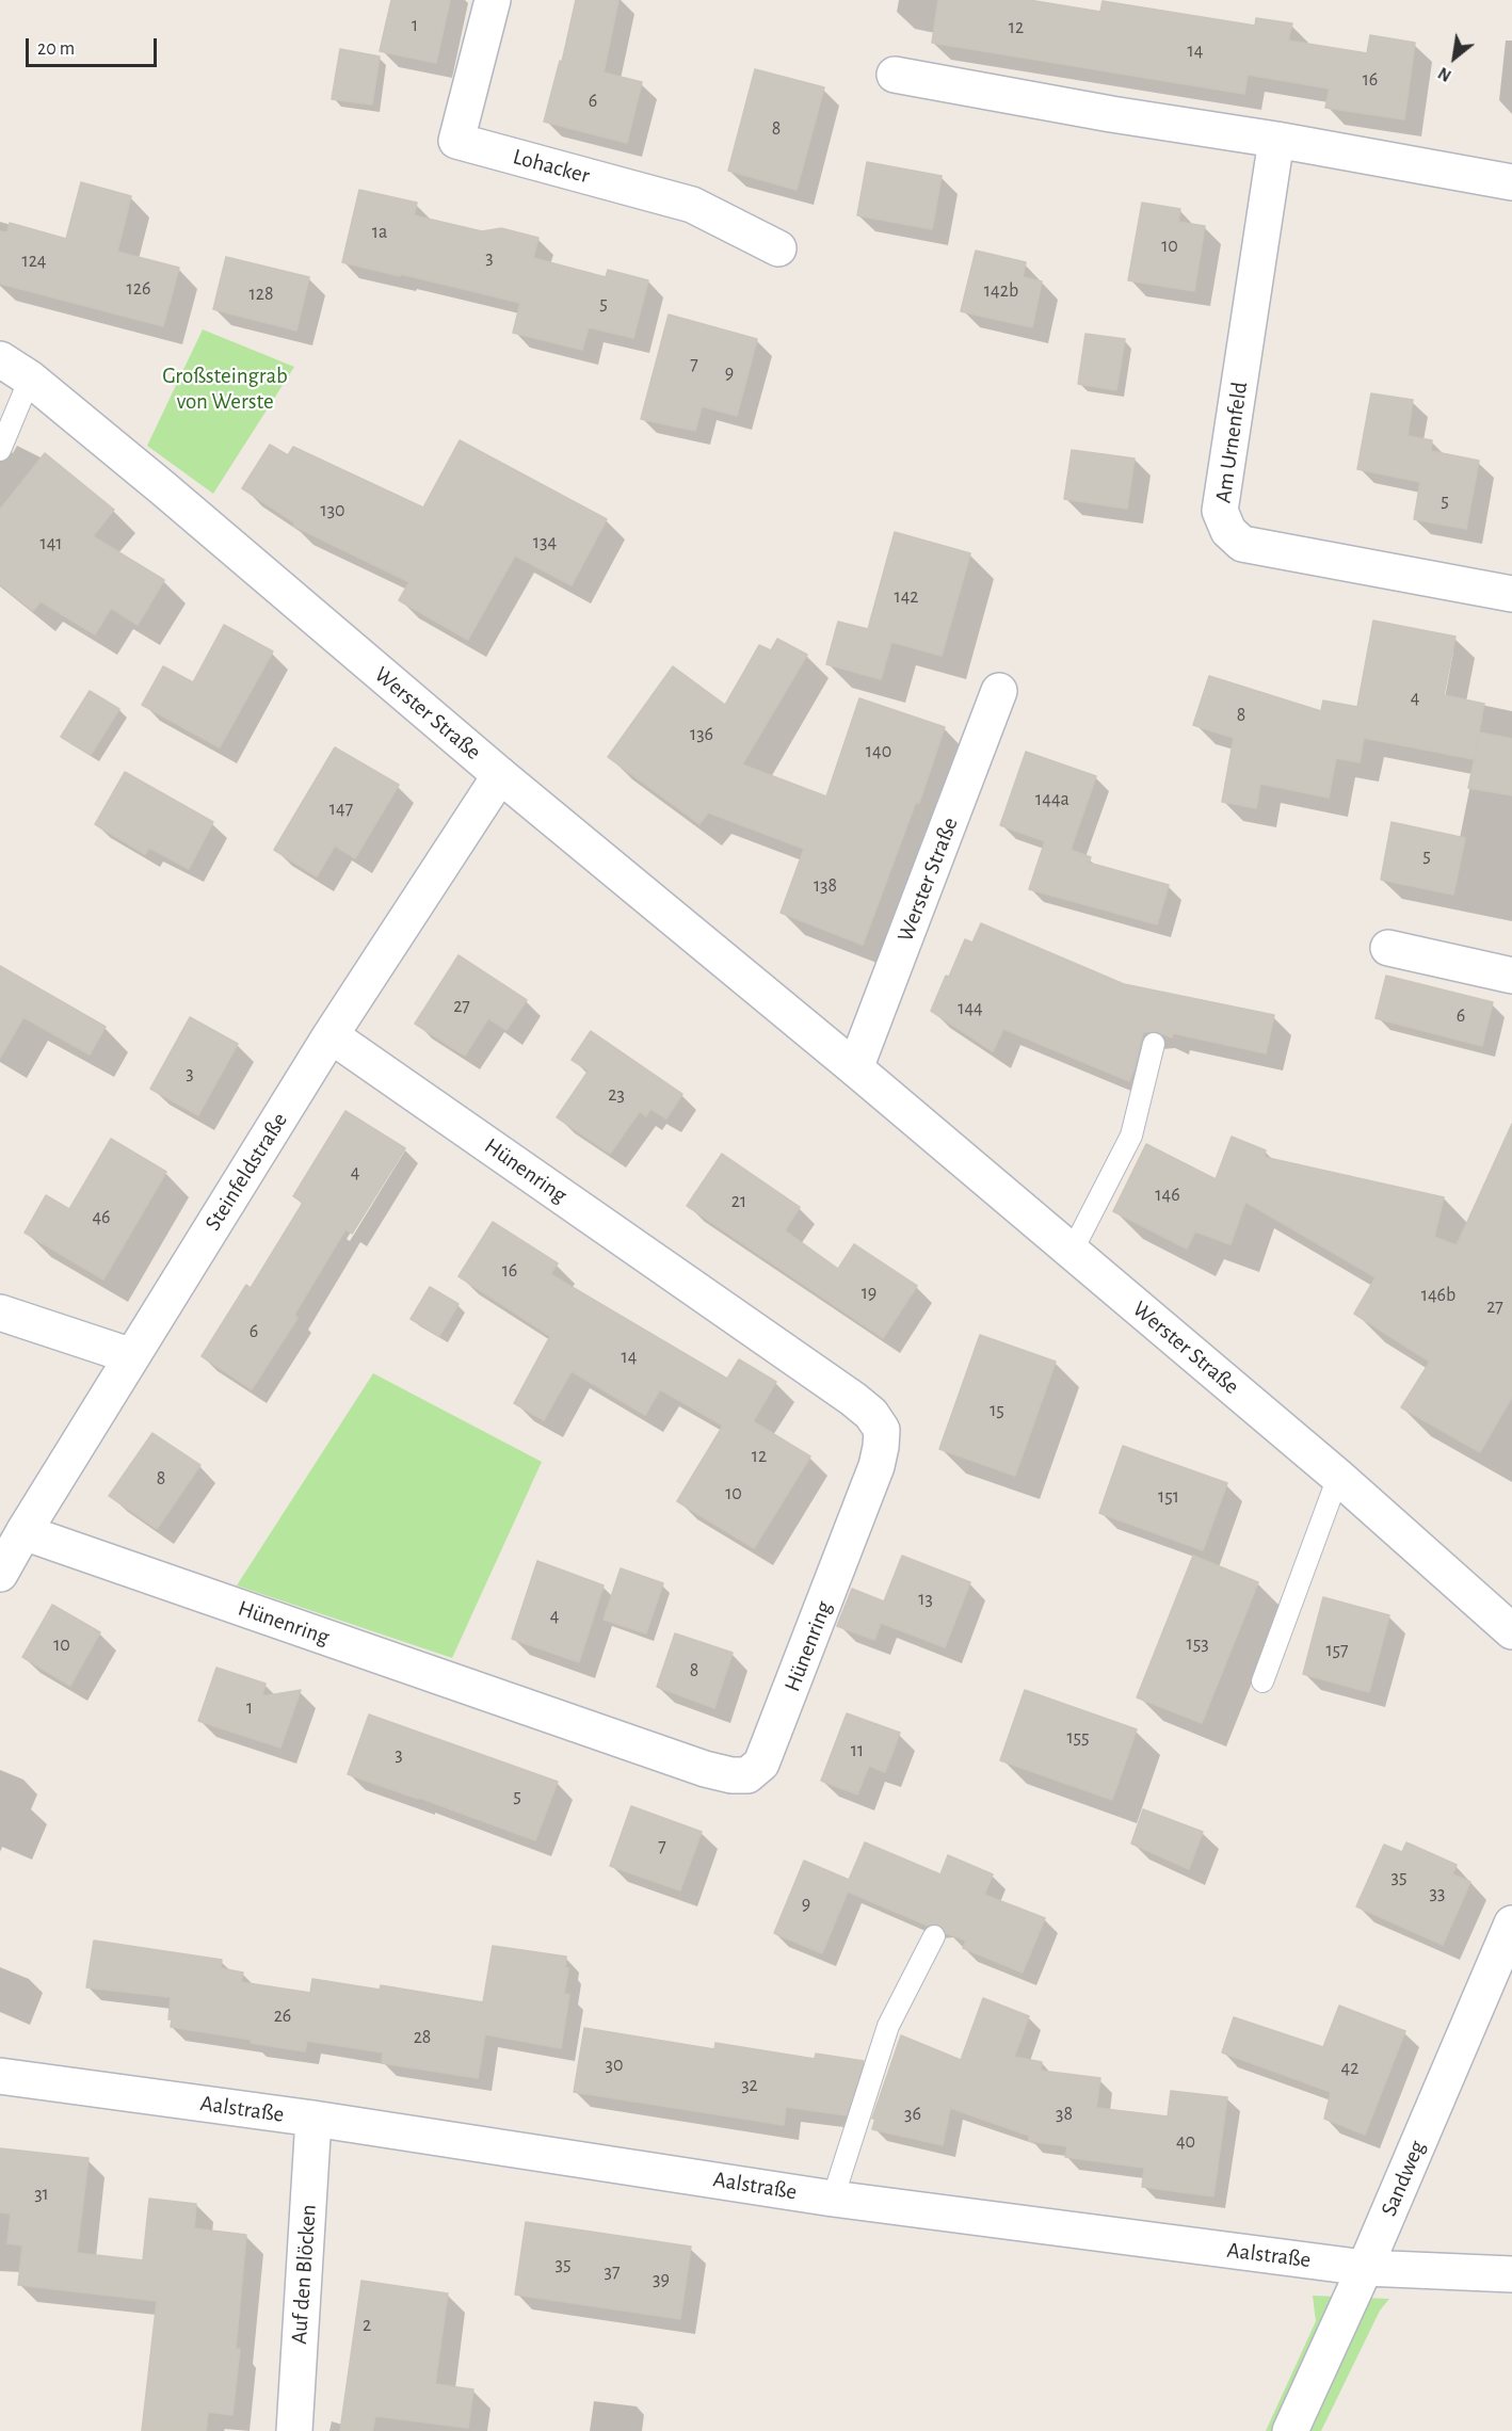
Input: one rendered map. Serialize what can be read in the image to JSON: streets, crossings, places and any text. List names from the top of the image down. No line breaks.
{"streets":{"street":["Lohacker","Am Urnenfeld","Werster Straße","Hünenring","Steinfeldstraße","Aalstraße","Sandweg","Auf den Blöcken"]},"crossings":[["Werster Straße","Steinfeldstraße"],["Hünenring","Steinfeldstraße"],["Aalstraße","Sandweg"],["Aalstraße","Auf den Blöcken"]],"parks":["Großsteingrab von Werste"],"house_numbers":["1","12","14","16","6","8","1a","10","3","124","126","142b","128","5","7","9","5","130","134","141","142","4","8","136","140","144a","147","5","138","27","144","6","3","23","4","146","21","46","16","19","146b","27","6","14","15","12","8","10","151","13","4","153","10","157","8","1","155","11","3","5","7","35","33","9","26","28","30","42","32","36","38","40","31","35","37","39","2"],"scale_bar":"20 m","north":"bottom left"}
